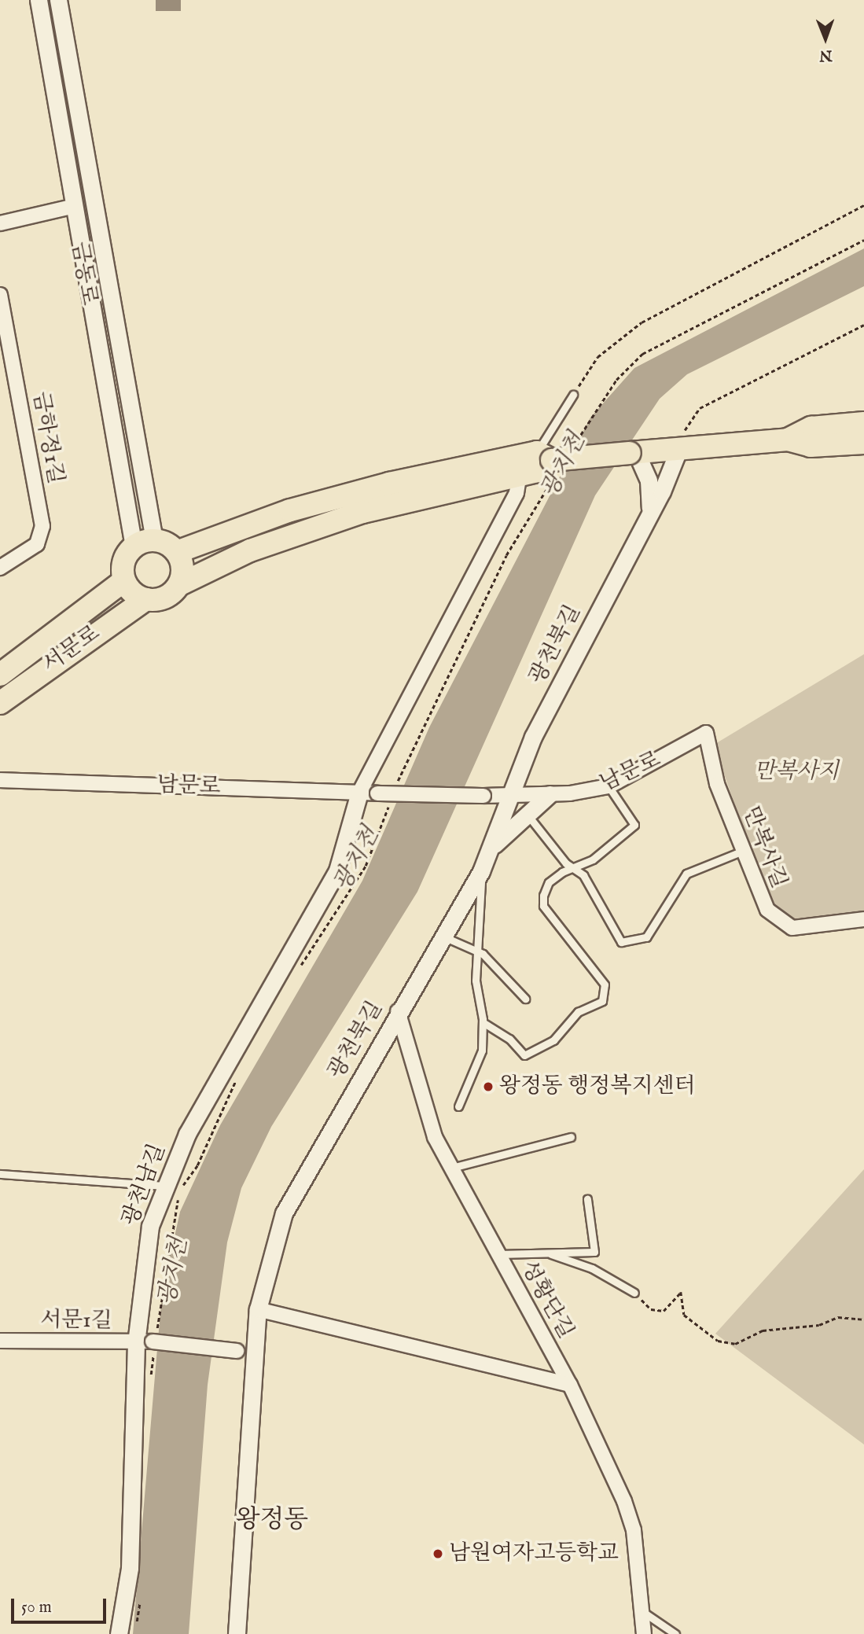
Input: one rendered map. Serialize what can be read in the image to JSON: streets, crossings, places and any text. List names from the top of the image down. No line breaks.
{"streets":{"main road":["서문로"],"street":["금동로","금하정1길","광천북길","남문로","만복사길","광천남길","성황단길","서문1길"]},"crossings":[["금동로","서문로"],["광천북길","남문로"],["광천북길","성황단길"],["광천북길","서문1길"],["남문로","만복사길"],["남문로","광천남길"],["광천남길","서문1길"]],"districts":["왕정동"],"water":["광치천"],"parks":["만복사지"],"places":["왕정동 행정복지센터","남원여자고등학교"],"scale_bar":"50 m","north":"bottom"}
